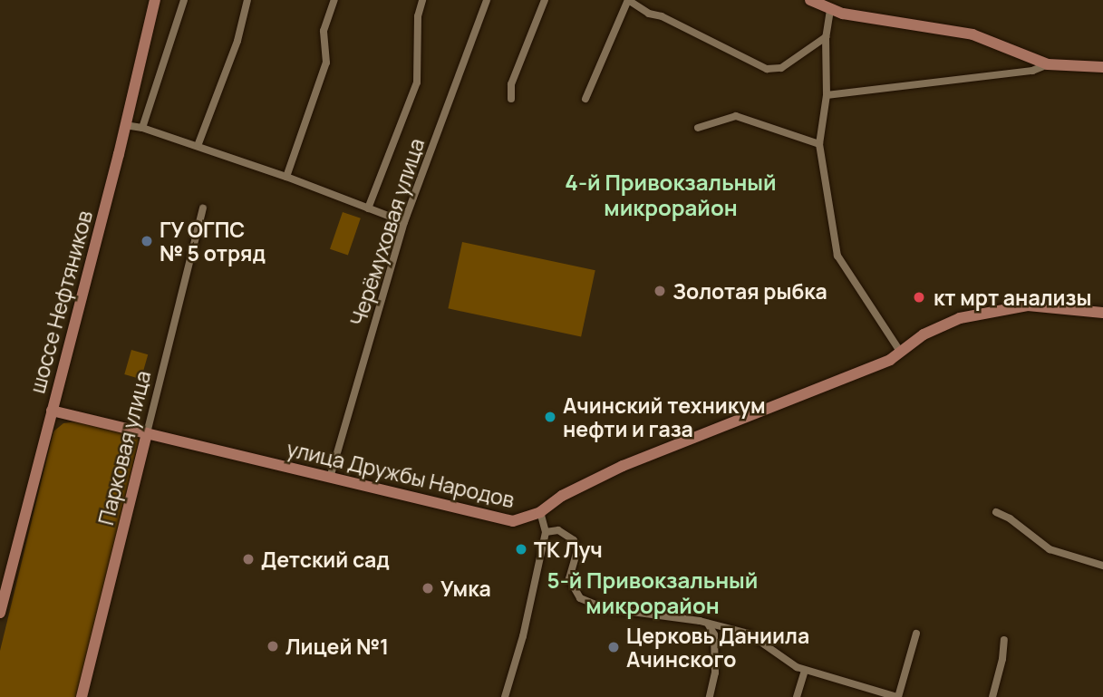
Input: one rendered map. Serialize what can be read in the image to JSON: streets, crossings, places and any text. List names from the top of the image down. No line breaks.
{"streets":{"street":["Черёмуховая улица","шоссе Нефтяников","Парковая улица","улица Дружбы Народов"]},"crossings":[["Черёмуховая улица","улица Дружбы Народов"],["шоссе Нефтяников","улица Дружбы Народов"],["Парковая улица","улица Дружбы Народов"]],"districts":["4-й Привокзальный микрорайон","5-й Привокзальный микрорайон"],"places":["ГУ ОГПС № 5 отряд","Золотая рыбка","кт мрт анализы","Ачинский техникум нефти и газа","ТК Луч","Детский сад","Умка","Лицей №1","Церковь Даниила Ачинского"]}
